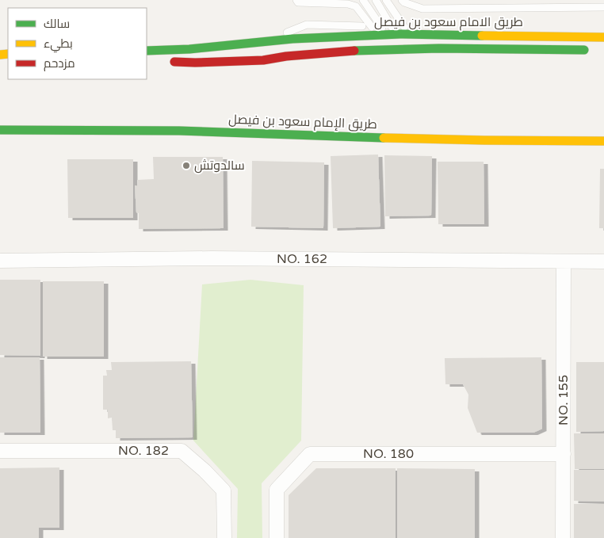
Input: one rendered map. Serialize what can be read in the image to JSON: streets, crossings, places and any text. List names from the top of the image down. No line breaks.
{"streets":{"main road":["طريق الامام سعود بن فيصل","طريق الإمام سعود بن فيصل"],"street":["NO. 162","NO. 155","NO. 182","NO. 180"]},"crossings":[["NO. 162","NO. 155"],["NO. 155","NO. 180"]],"places":["سالدوتش"],"legend":["سالك","بطيء","مزدحم"]}
